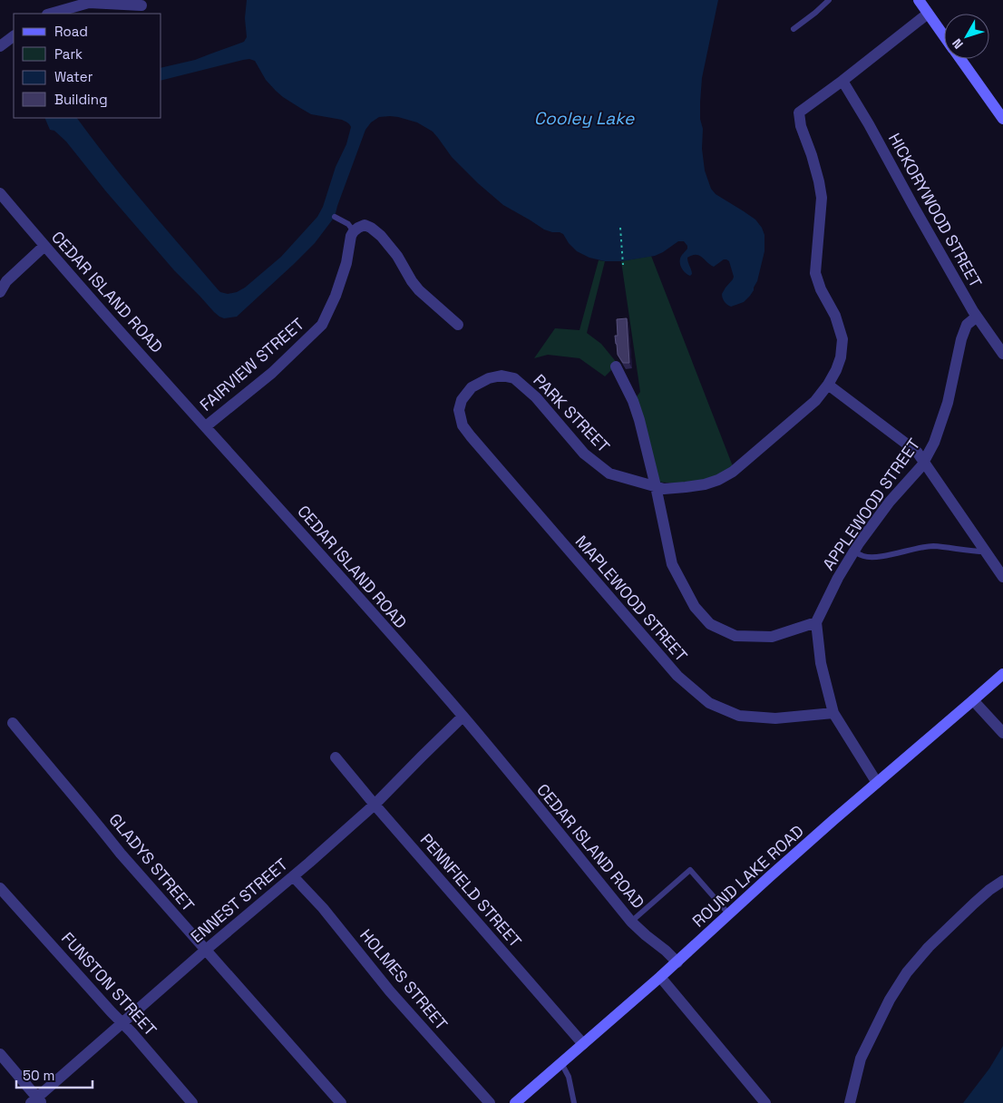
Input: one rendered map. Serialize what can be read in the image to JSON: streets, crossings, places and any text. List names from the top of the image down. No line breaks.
{"streets":{"street":["HICKORYWOOD STREET","CEDAR ISLAND ROAD","FAIRVIEW STREET","PARK STREET","APPLEWOOD STREET","MAPLEWOOD STREET","GLADYS STREET","ROUND LAKE ROAD","PENNFIELD STREET","ENNEST STREET","HOLMES STREET","FUNSTON STREET"]},"crossings":[["HICKORYWOOD STREET","PARK STREET"],["HICKORYWOOD STREET","APPLEWOOD STREET"],["CEDAR ISLAND ROAD","FAIRVIEW STREET"],["CEDAR ISLAND ROAD","ROUND LAKE ROAD"],["CEDAR ISLAND ROAD","ENNEST STREET"],["PARK STREET","MAPLEWOOD STREET"],["GLADYS STREET","ENNEST STREET"],["ROUND LAKE ROAD","PENNFIELD STREET"],["PENNFIELD STREET","ENNEST STREET"],["ENNEST STREET","HOLMES STREET"],["ENNEST STREET","FUNSTON STREET"]],"water":["Cooley Lake"],"legend":["Road","Park","Water","Building"],"scale_bar":"50 m","north":"bottom left"}
